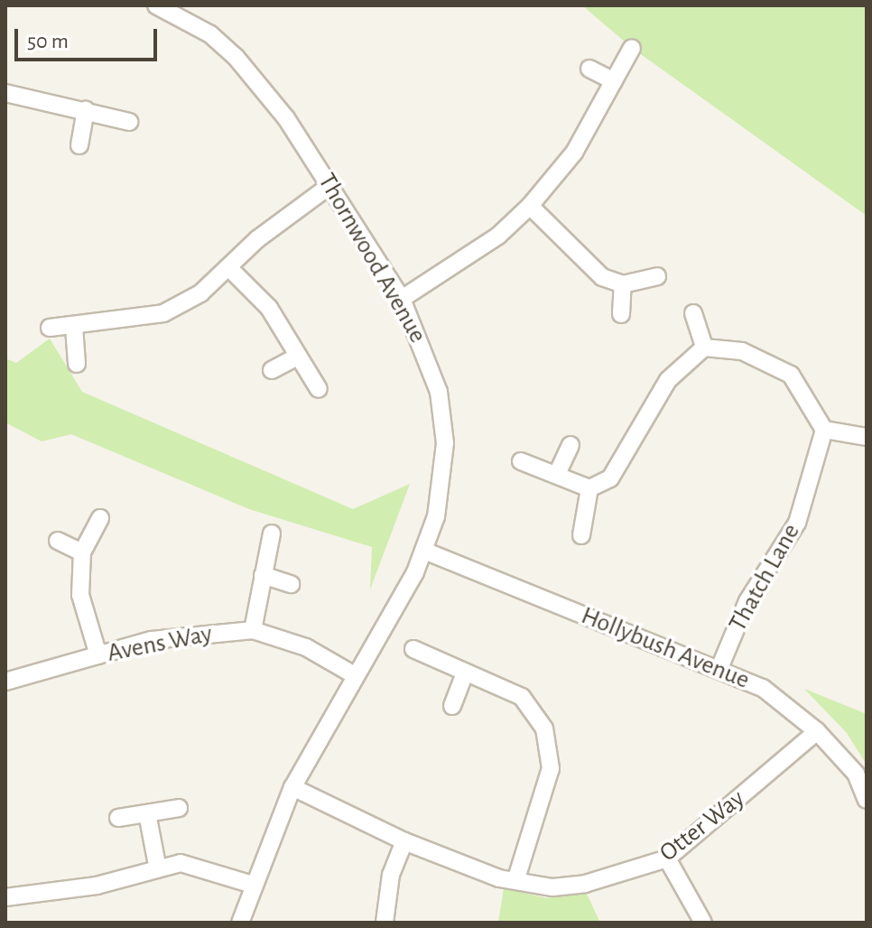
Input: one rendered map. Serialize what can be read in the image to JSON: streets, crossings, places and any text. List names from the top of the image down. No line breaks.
{"streets":{"street":["Thornwood Avenue","Thatch Lane","Avens Way","Hollybush Avenue","Otter Way"]},"crossings":[["Thornwood Avenue","Avens Way"],["Thornwood Avenue","Hollybush Avenue"],["Thornwood Avenue","Otter Way"],["Thatch Lane","Hollybush Avenue"],["Hollybush Avenue","Otter Way"]],"scale_bar":"50 m"}
